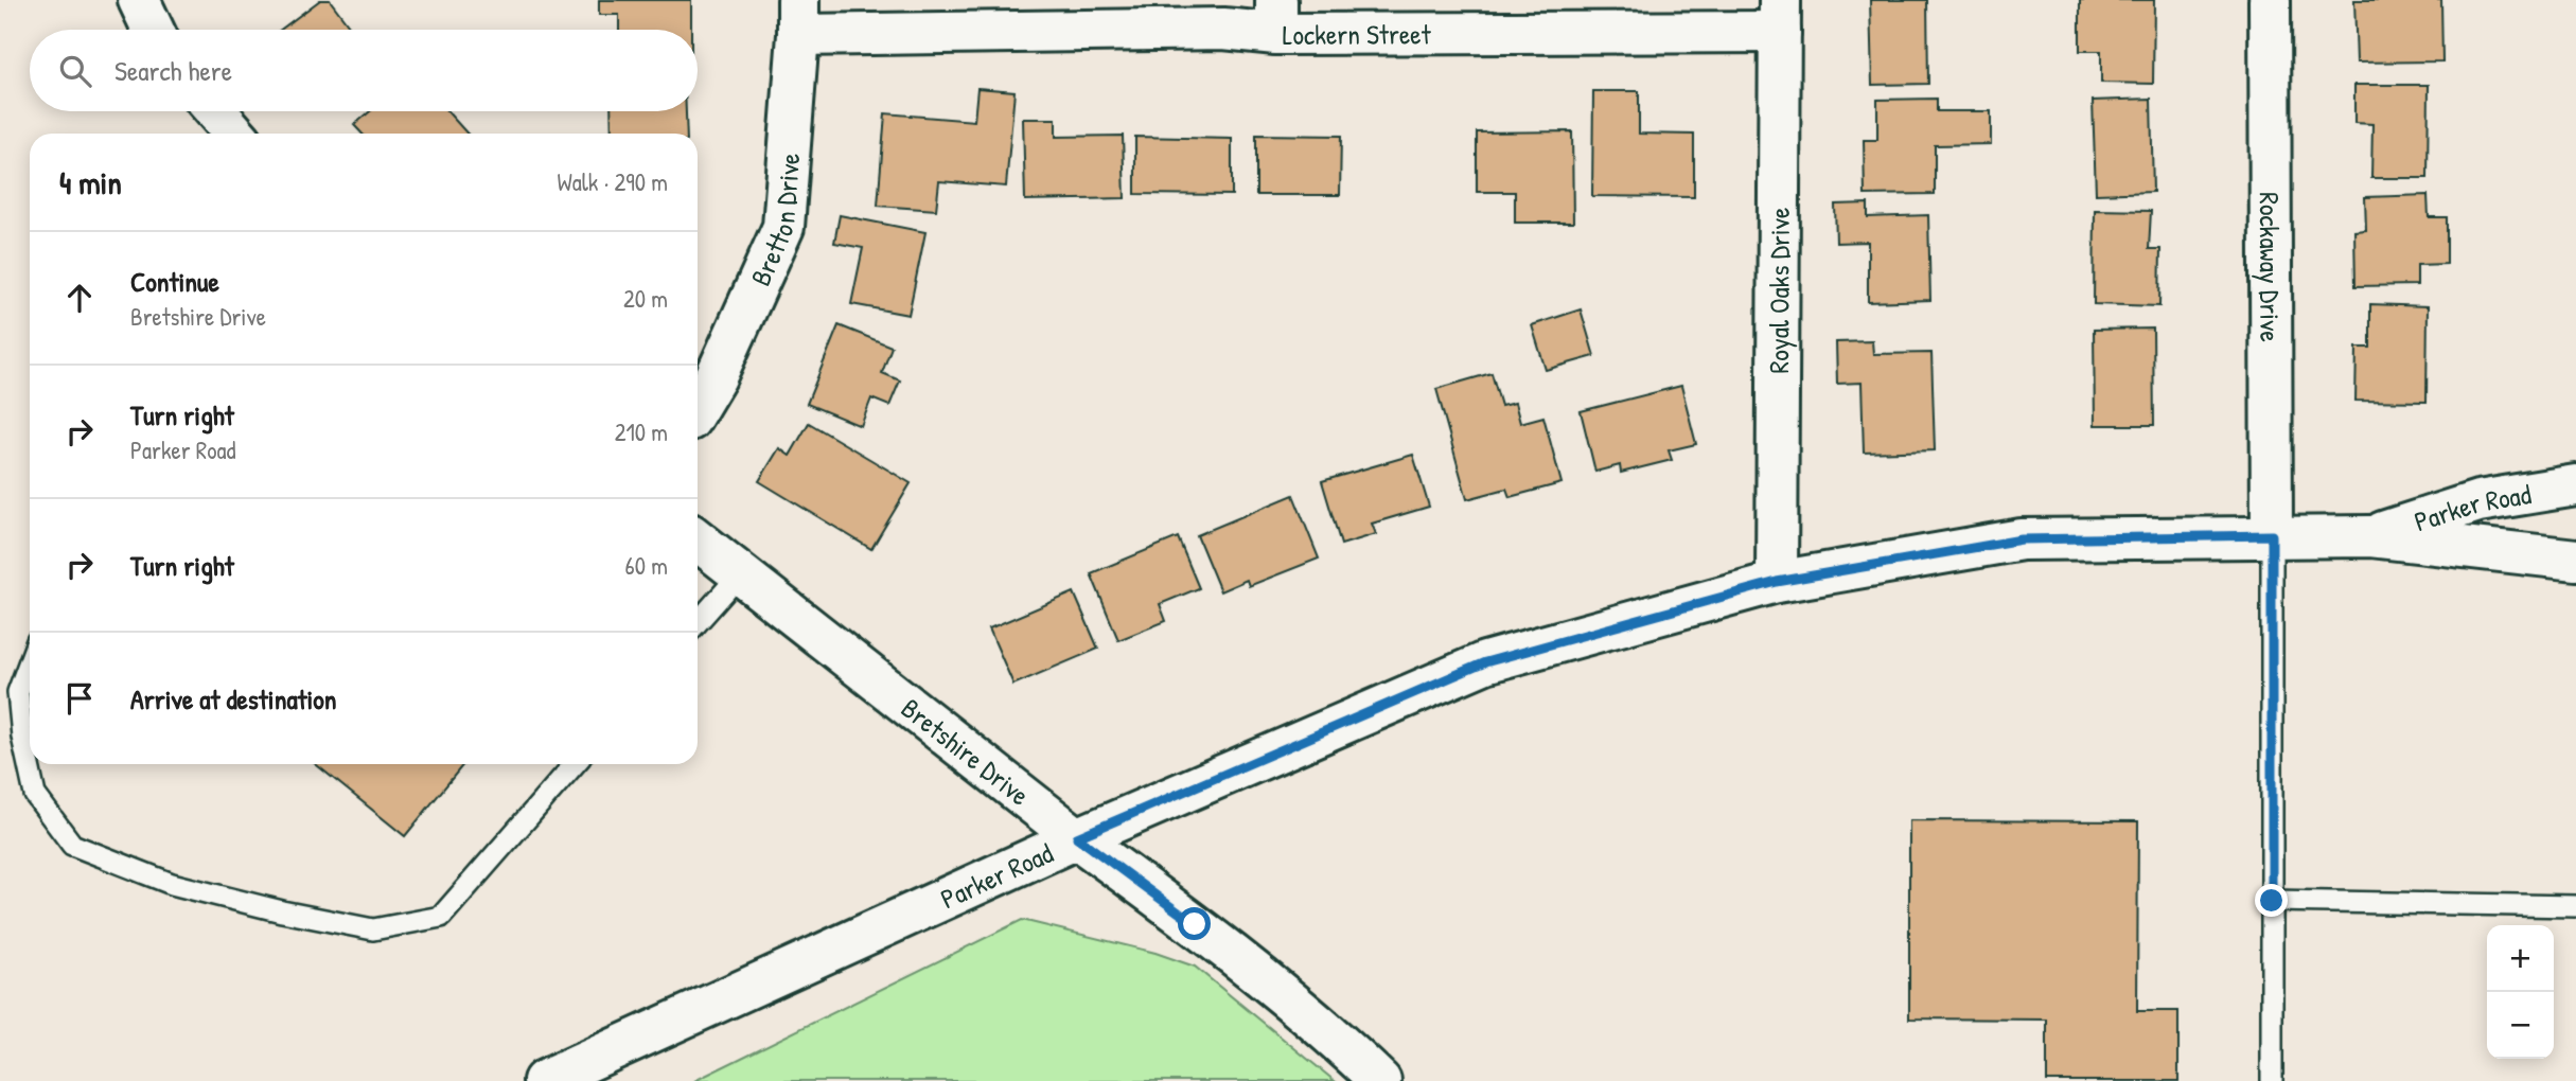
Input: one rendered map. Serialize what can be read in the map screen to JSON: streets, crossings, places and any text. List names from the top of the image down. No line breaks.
{"streets":{"street":["Lockern Street","Bretton Drive","Rockaway Drive","Royal Oaks Drive","Parker Road","Bretshire Drive"]},"crossings":[["Lockern Street","Bretton Drive"],["Lockern Street","Royal Oaks Drive"],["Rockaway Drive","Parker Road"],["Royal Oaks Drive","Parker Road"],["Parker Road","Bretshire Drive"]],"page":{"search":"Search here","heading":["4 min","Walk · 290 m"],"list":[["Continue","Bretshire Drive","20 m"],["Turn right","Parker Road","210 m"],["Turn right","60 m"],"Arrive at destination"],"map_buttons":["+","−"]}}
